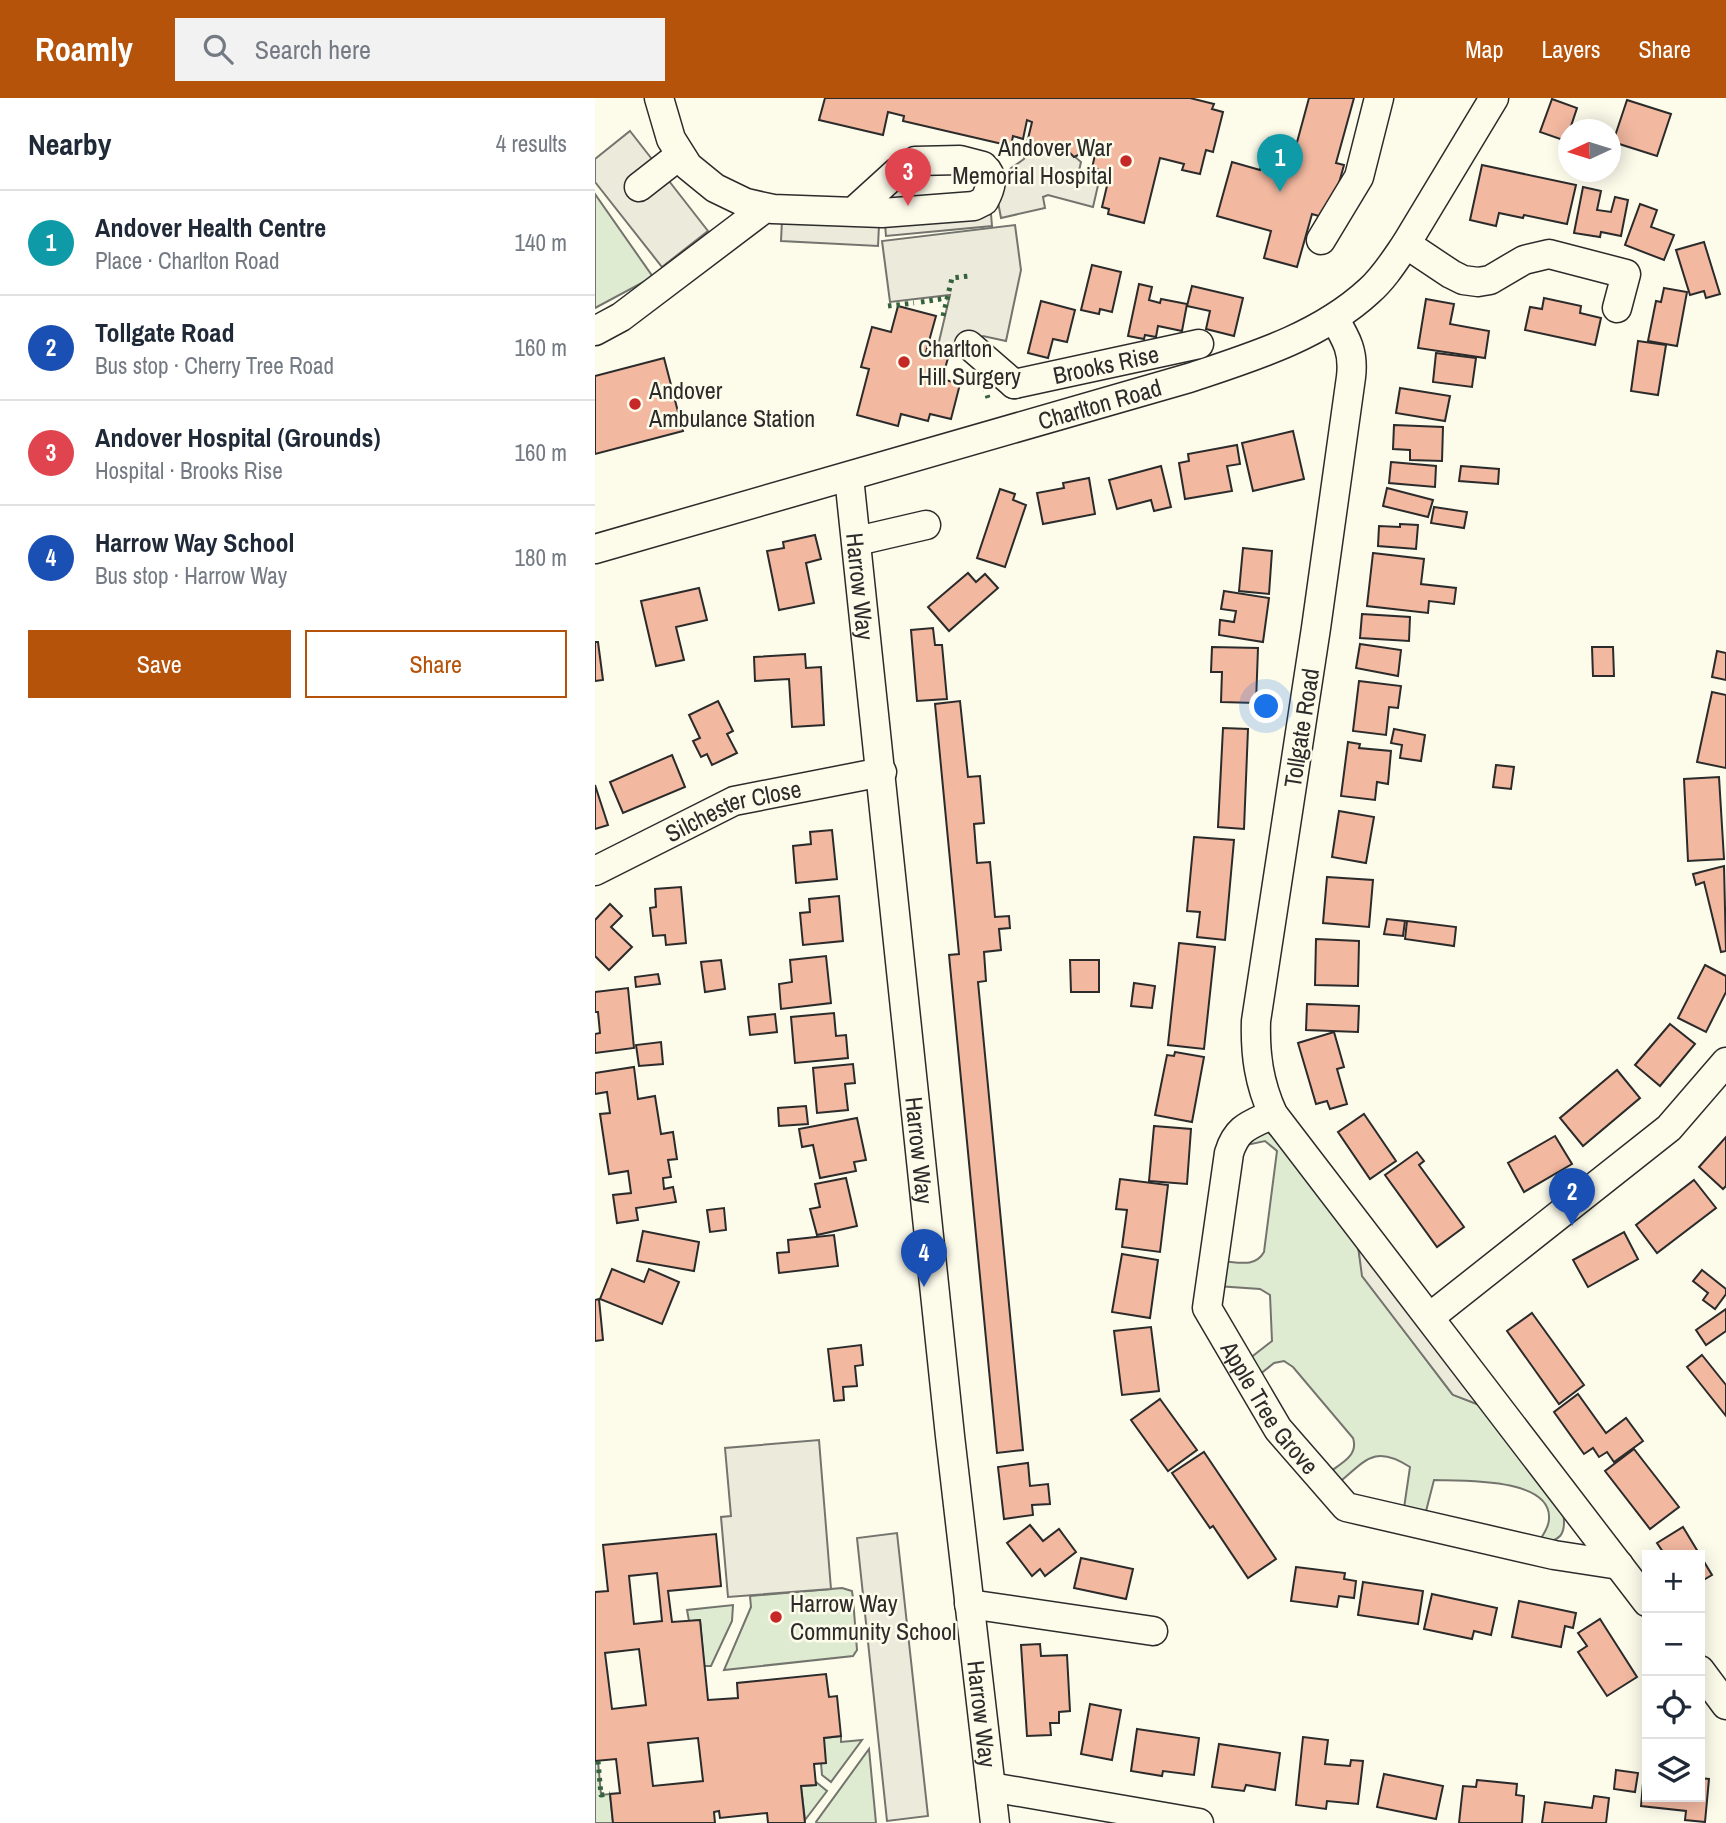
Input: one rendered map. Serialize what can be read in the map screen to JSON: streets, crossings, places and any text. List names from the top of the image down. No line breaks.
{"streets":{"street":["Brooks Rise","Charlton Road","Harrow Way","Tollgate Road","Silchester Close","Apple Tree Grove"]},"crossings":[["Charlton Road","Harrow Way"],["Charlton Road","Tollgate Road"],["Harrow Way","Silchester Close"],["Tollgate Road","Apple Tree Grove"]],"places":["Andover War Memorial Hospital","Charlton Hill Surgery","Andover Ambulance Station","Harrow Way Community School"],"north":"left","page":{"header":"Roamly","search":"Search here","nav":["Map","Layers","Share"],"heading":["Nearby","4 results"],"pins":["1","3","2","4"],"list":[{"mark":"1","name":"Andover Health Centre","note":"Place · Charlton Road","value":"140 m"},{"mark":"2","name":"Tollgate Road","note":"Bus stop · Cherry Tree Road","value":"160 m"},{"mark":"3","name":"Andover Hospital (Grounds)","note":"Hospital · Brooks Rise","value":"160 m"},{"mark":"4","name":"Harrow Way School","note":"Bus stop · Harrow Way","value":"180 m"}],"buttons":["Save","Share"],"map_buttons":["+","−"]}}
